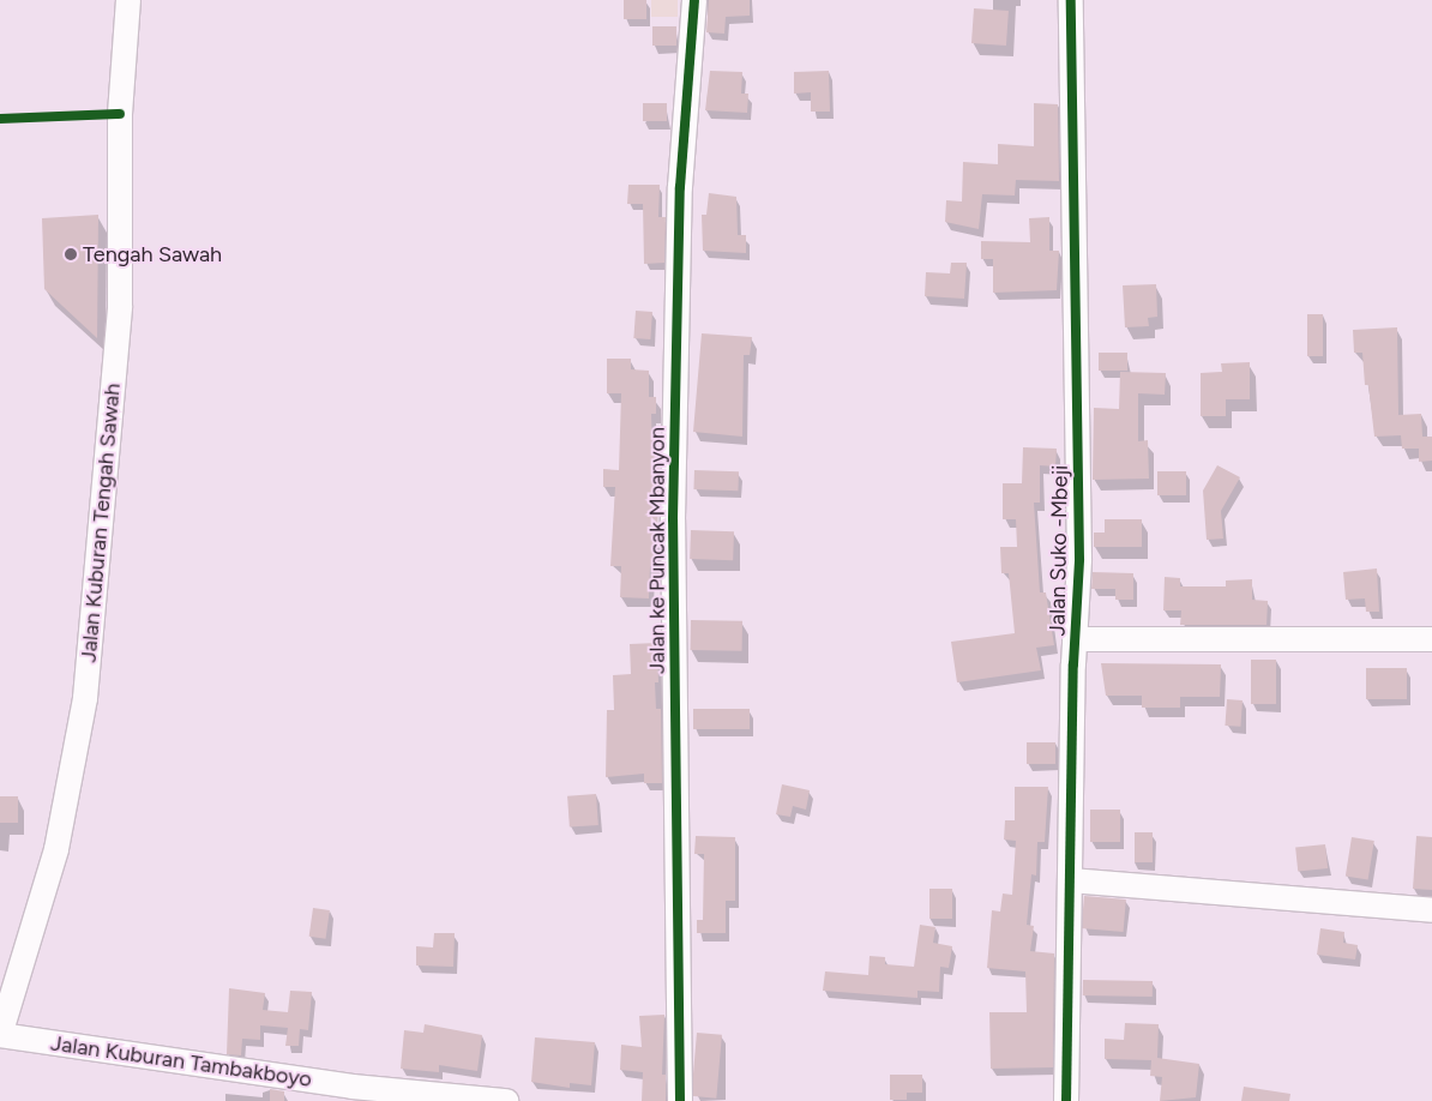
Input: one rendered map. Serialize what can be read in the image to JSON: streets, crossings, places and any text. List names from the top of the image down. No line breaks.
{"streets":{"street":["Jalan Kuburan Tengah Sawah","Jalan ke Puncak Mbanyon","Jalan Suko -Mbeji","Jalan Kuburan Tambakboyo"]},"crossings":[["Jalan Kuburan Tengah Sawah","Jalan Kuburan Tambakboyo"]],"places":["Tengah Sawah"]}
